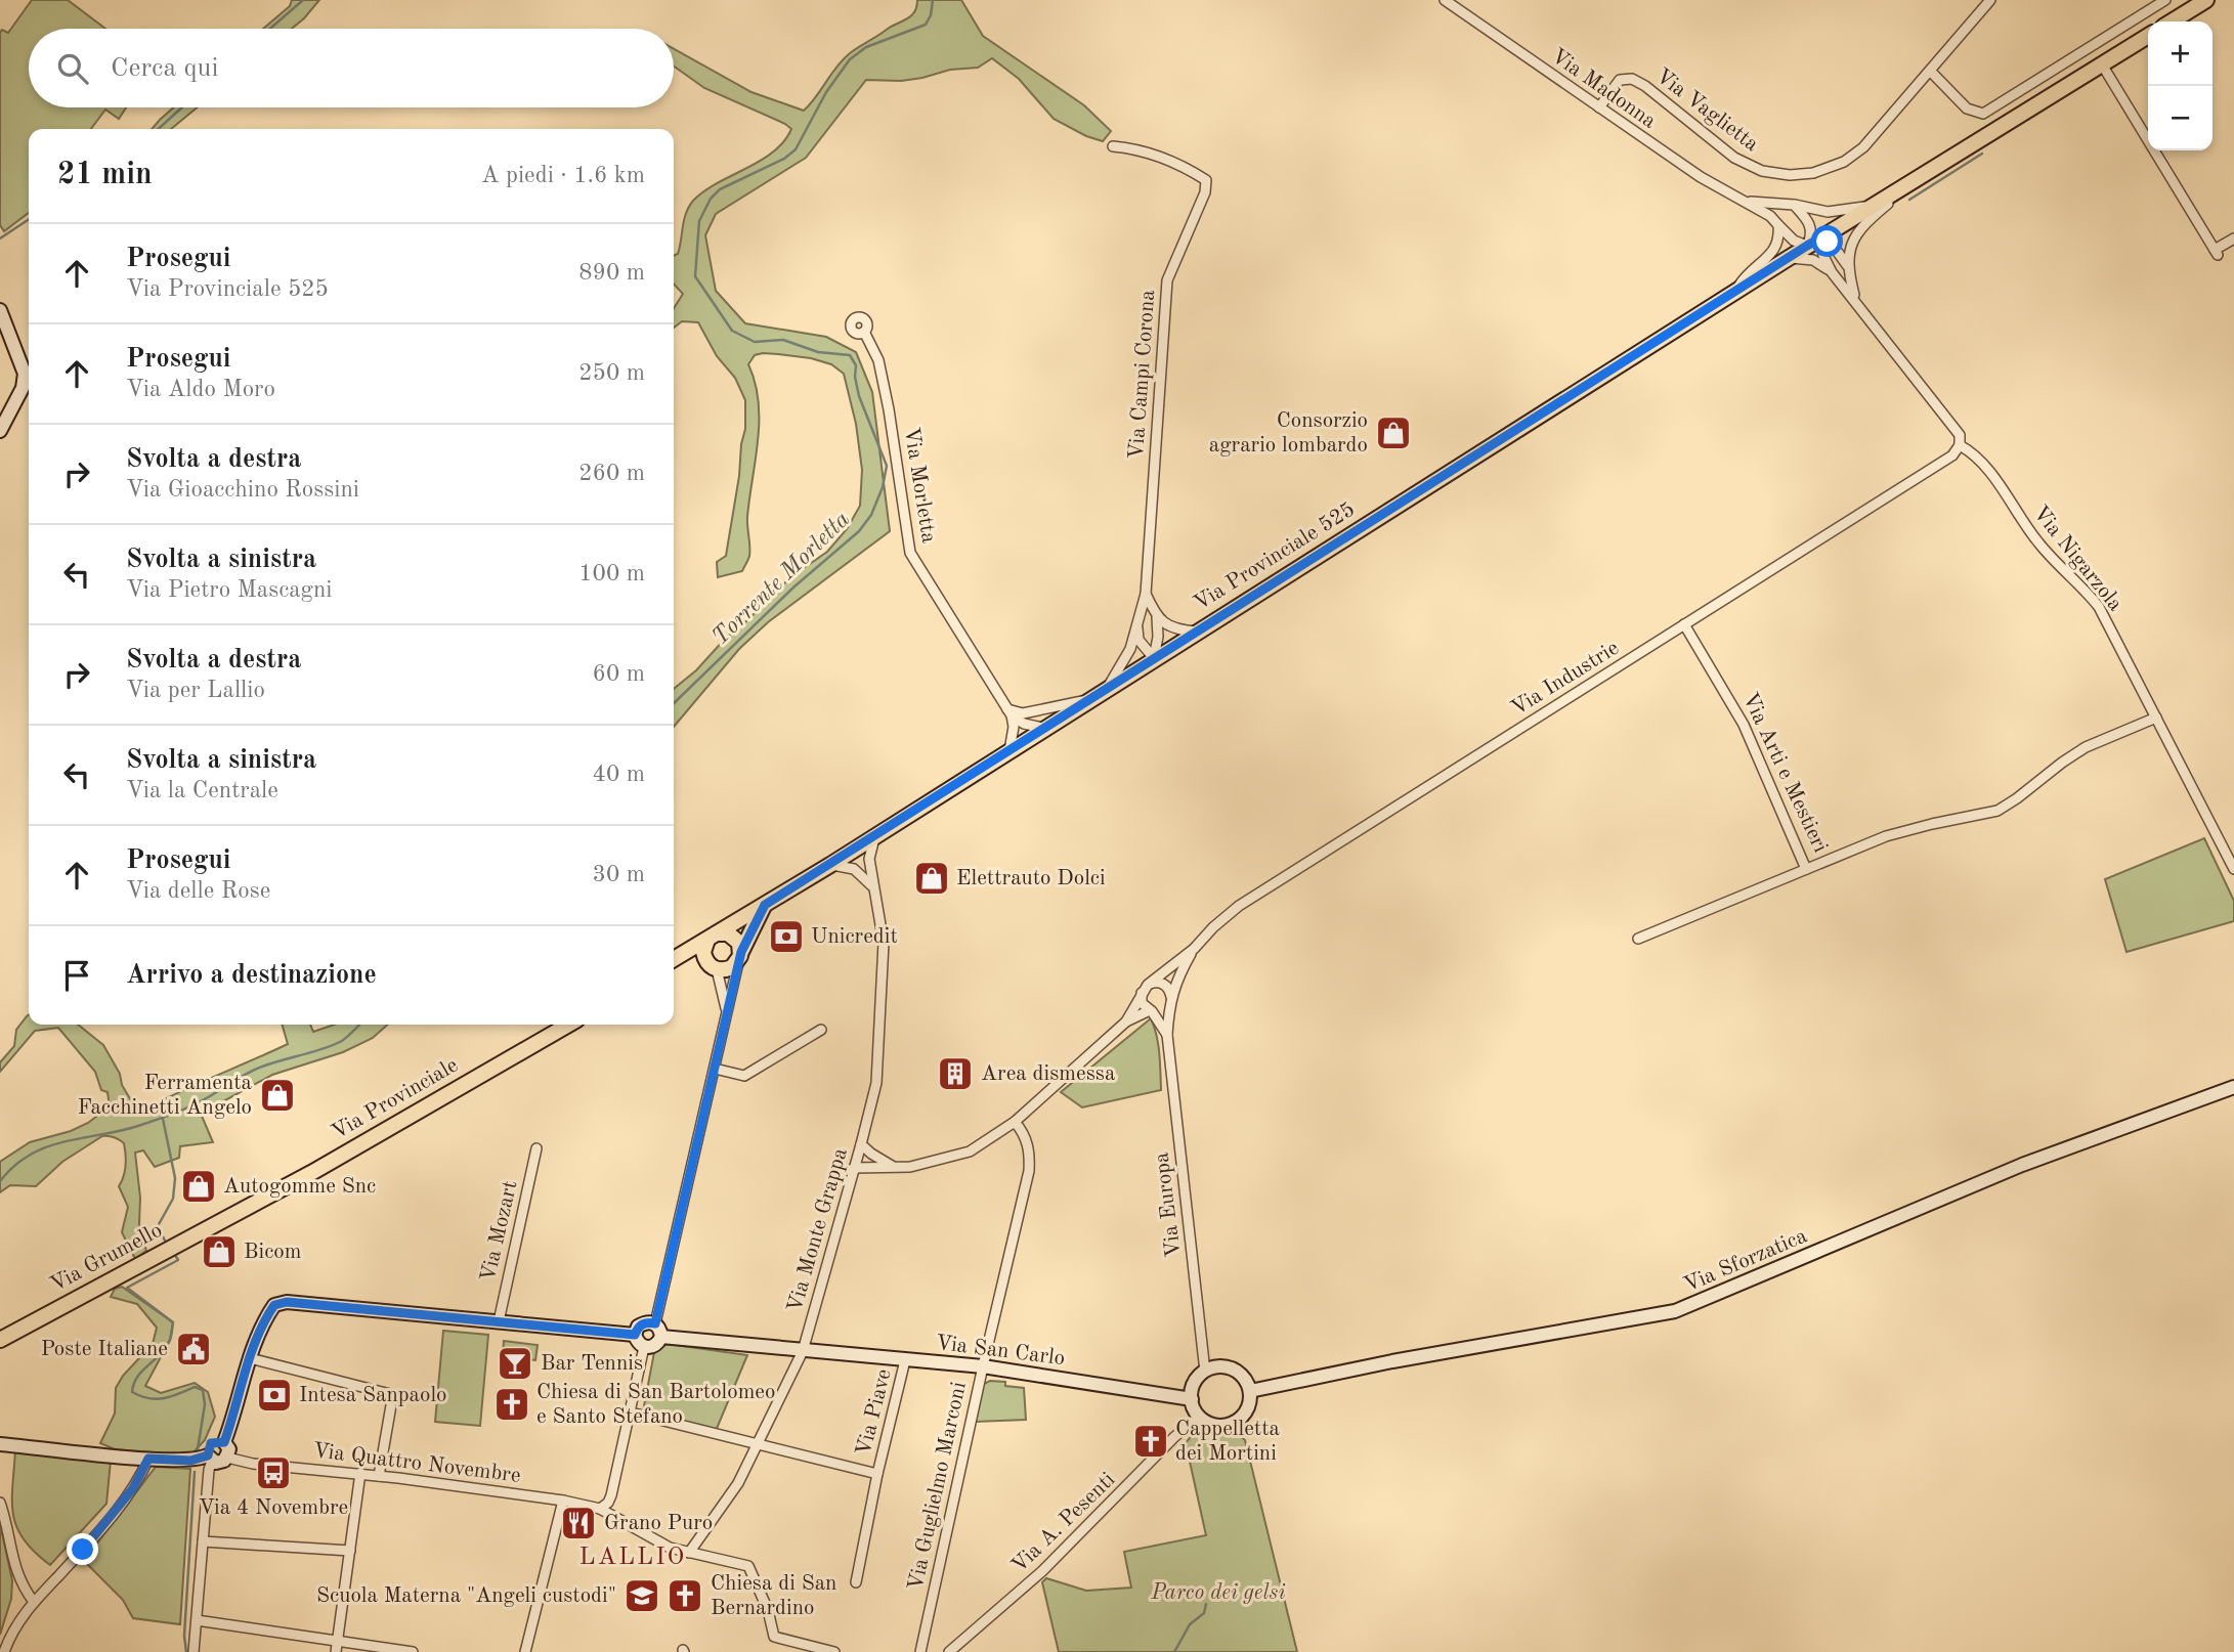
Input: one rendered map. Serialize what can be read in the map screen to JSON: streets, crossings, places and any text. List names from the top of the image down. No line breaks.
{"streets":{"main road":["Via Provinciale 525","Via Provinciale","Via Grumello"],"street":["Via Madonna","Via Vaglietta","Via Campi Corona","Via Morletta","Via Nigarzola","Via Industrie","Via Arti e Mestieri","Via Europa","Via Monte Grappa","Via Mozart","Via Sforzatica","Via San Carlo","Via Piave","Via Quattro Novembre","Via Guglielmo Marconi","Via A. Pesenti"]},"crossings":[["Via Madonna","Via Vaglietta"],["Via Madonna","Via Provinciale 525"],["Via Campi Corona","Via Provinciale 525"],["Via Provinciale 525","Via Nigarzola"],["Via Nigarzola","Via Industrie"],["Via Nigarzola","Via Arti e Mestieri"],["Via Industrie","Via Arti e Mestieri"],["Via Industrie","Via Europa"],["Via Industrie","Via Monte Grappa"],["Via Industrie","Via Guglielmo Marconi"],["Via Provinciale","Via Grumello"],["Via Europa","Via Sforzatica"],["Via Europa","Via San Carlo"],["Via Europa","Via A. Pesenti"],["Via Monte Grappa","Via San Carlo"],["Via Monte Grappa","Via Piave"],["Via Monte Grappa","Via Quattro Novembre"],["Via Sforzatica","Via San Carlo"],["Via Sforzatica","Via A. Pesenti"],["Via San Carlo","Via Piave"],["Via San Carlo","Via Guglielmo Marconi"],["Via San Carlo","Via A. Pesenti"]],"districts":["LALLIO"],"water":["Torrente Morletta"],"parks":["Parco dei gelsi"],"places":{"shop":["Consorzio agrario lombardo","Elettrauto Dolci","Ferramenta Facchinetti Angelo","Autogomme Snc","Bicom"],"bank":["Unicredit","Intesa Sanpaolo"],"building":["Area dismessa"],"public building":["Poste Italiane"],"bar":["Bar Tennis"],"church":["Chiesa di San Bartolomeo e Santo Stefano","Cappelletta dei Mortini","Chiesa di San Bernardino"],"bus stop":["Via 4 Novembre"],"restaurant":["Grano Puro"],"school or university":["Scuola Materna \"Angeli custodi\""]},"page":{"map_buttons":["+","−"],"search":"Cerca qui","heading":["21 min","A piedi · 1.6 km"],"list":[["Prosegui","Via Provinciale 525","890 m"],["Prosegui","Via Aldo Moro","250 m"],["Svolta a destra","Via Gioacchino Rossini","260 m"],["Svolta a sinistra","Via Pietro Mascagni","100 m"],["Svolta a destra","Via per Lallio","60 m"],["Svolta a sinistra","Via la Centrale","40 m"],["Prosegui","Via delle Rose","30 m"],"Arrivo a destinazione"]}}
